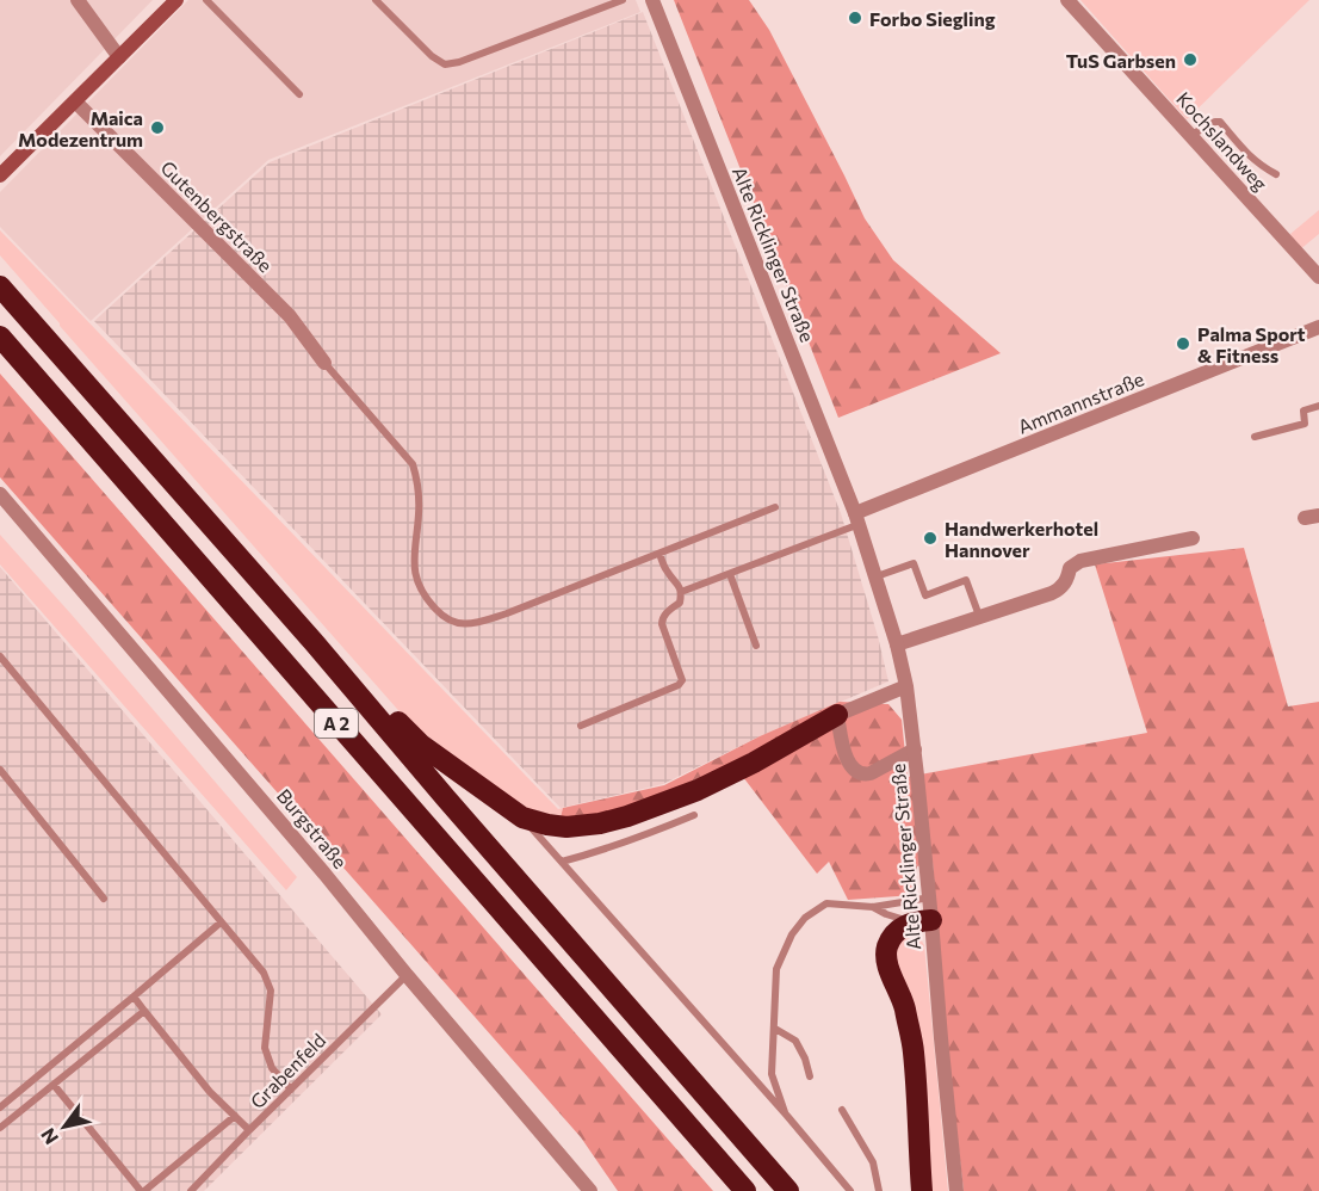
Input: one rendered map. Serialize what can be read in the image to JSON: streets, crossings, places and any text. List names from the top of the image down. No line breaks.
{"streets":{"highway":["A 2"],"street":["Kochslandweg","Gutenbergstraße","Alte Ricklinger Straße","Ammannstraße","Burgstraße"],"lane":["Grabenfeld"]},"crossings":[["Alte Ricklinger Straße","Ammannstraße"],["Burgstraße","Grabenfeld"]],"places":["Forbo Siegling","TuS Garbsen","Maica Modezentrum","Palma Sport & Fitness","Handwerkerhotel Hannover"],"north":"bottom left"}
